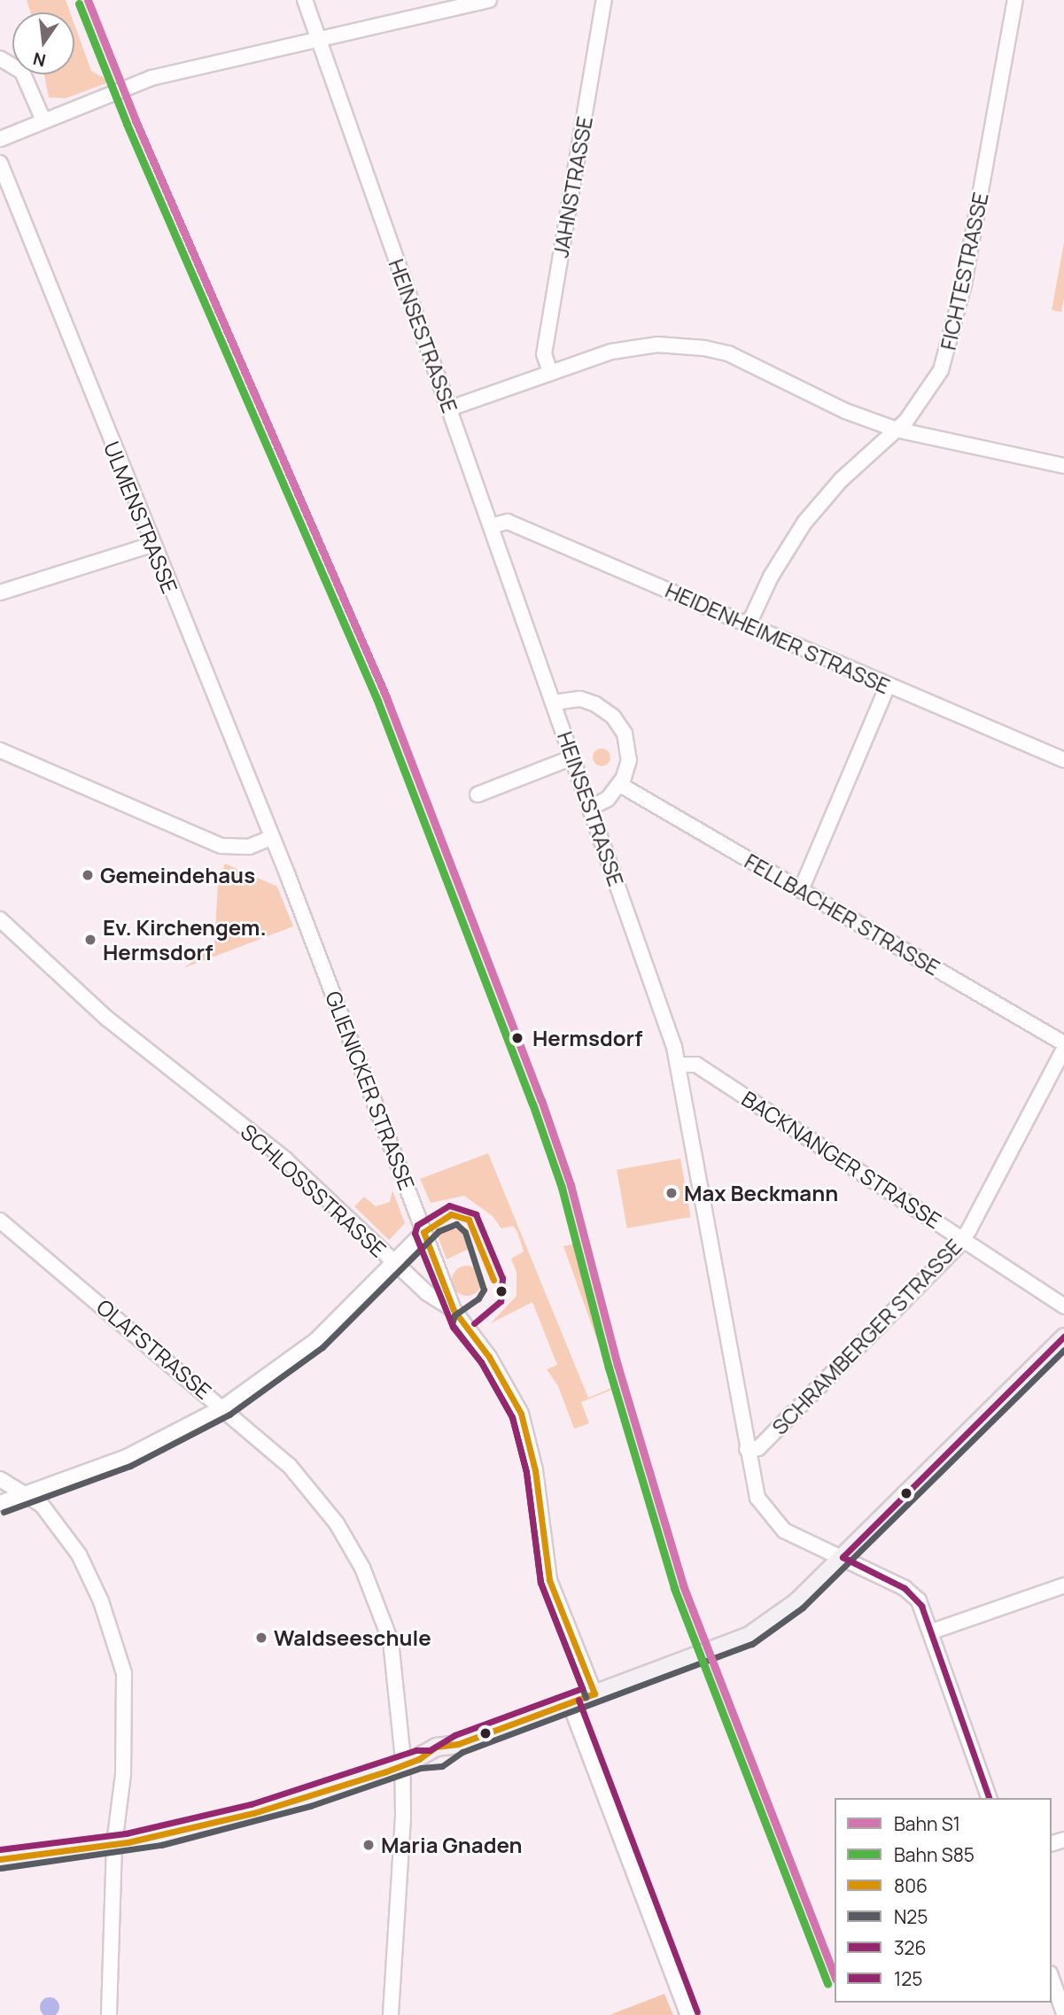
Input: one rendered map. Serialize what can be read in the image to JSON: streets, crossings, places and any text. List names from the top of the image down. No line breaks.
{"streets":{"street":["JAHNSTRASSE","FICHTESTRASSE","HEINSESTRASSE","ULMENSTRASSE","HEIDENHEIMER STRASSE","FELLBACHER STRASSE","GLIENICKER STRASSE","BACKNANGER STRASSE","SCHLOSSSTRASSE","SCHRAMBERGER STRASSE","OLAFSTRASSE"]},"crossings":[["FICHTESTRASSE","HEIDENHEIMER STRASSE"],["HEINSESTRASSE","HEIDENHEIMER STRASSE"],["HEINSESTRASSE","BACKNANGER STRASSE"],["HEINSESTRASSE","SCHRAMBERGER STRASSE"],["ULMENSTRASSE","GLIENICKER STRASSE"],["GLIENICKER STRASSE","SCHLOSSSTRASSE"],["BACKNANGER STRASSE","SCHRAMBERGER STRASSE"]],"places":["Gemeindehaus","Ev. Kirchengem. Hermsdorf","Hermsdorf","Max Beckmann","Waldseeschule","Maria Gnaden"],"lines":["rail line S1","rail line S85","transit line 326","transit line 806","transit line N25","transit line 125"],"legend":["Bahn S1","Bahn S85","806","N25","326","125"],"north":"bottom"}
